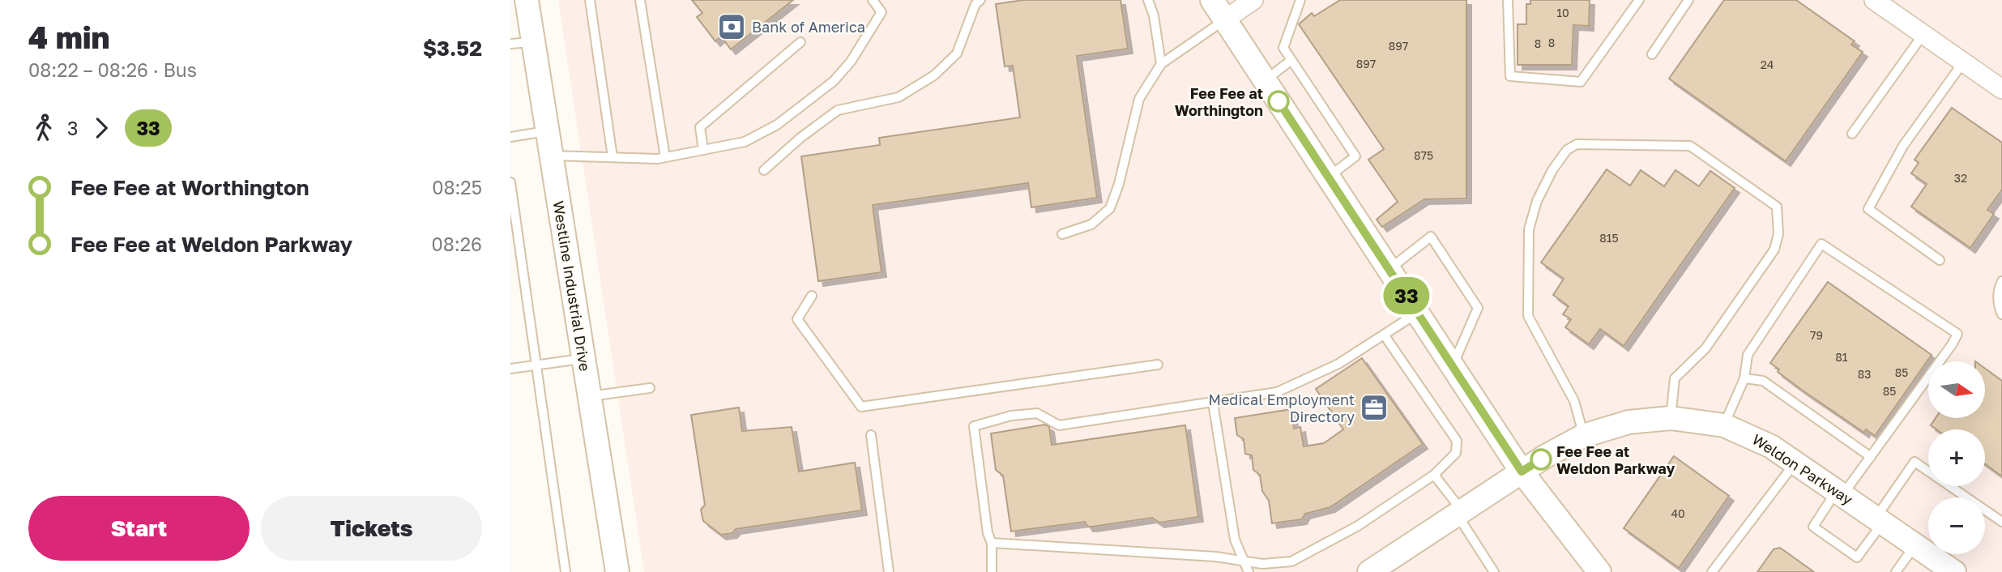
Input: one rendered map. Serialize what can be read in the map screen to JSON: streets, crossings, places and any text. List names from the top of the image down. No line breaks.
{"streets":{"street":["Westline Industrial Drive","Weldon Parkway"]},"places":{"bank":["Bank of America"],"other":["Fee Fee at Worthington","Fee Fee at Weldon Parkway"],"office":["Medical Employment Directory"]},"lines":["bus line 33"],"house_numbers":["10","8","8","897","897","24","875","32","815","79","81","85","83","85","40"],"north":"right","page":{"heading":["4 min","08:22 – 08:26 · Bus","$3.52"],"on_map":"33","legs":["3","33"],"list":[{"name":"Fee Fee at Worthington","value":"08:25"},{"name":"Fee Fee at Weldon Parkway","value":"08:26"}],"map_buttons":["+","−"],"buttons":["Start","Tickets"]}}
